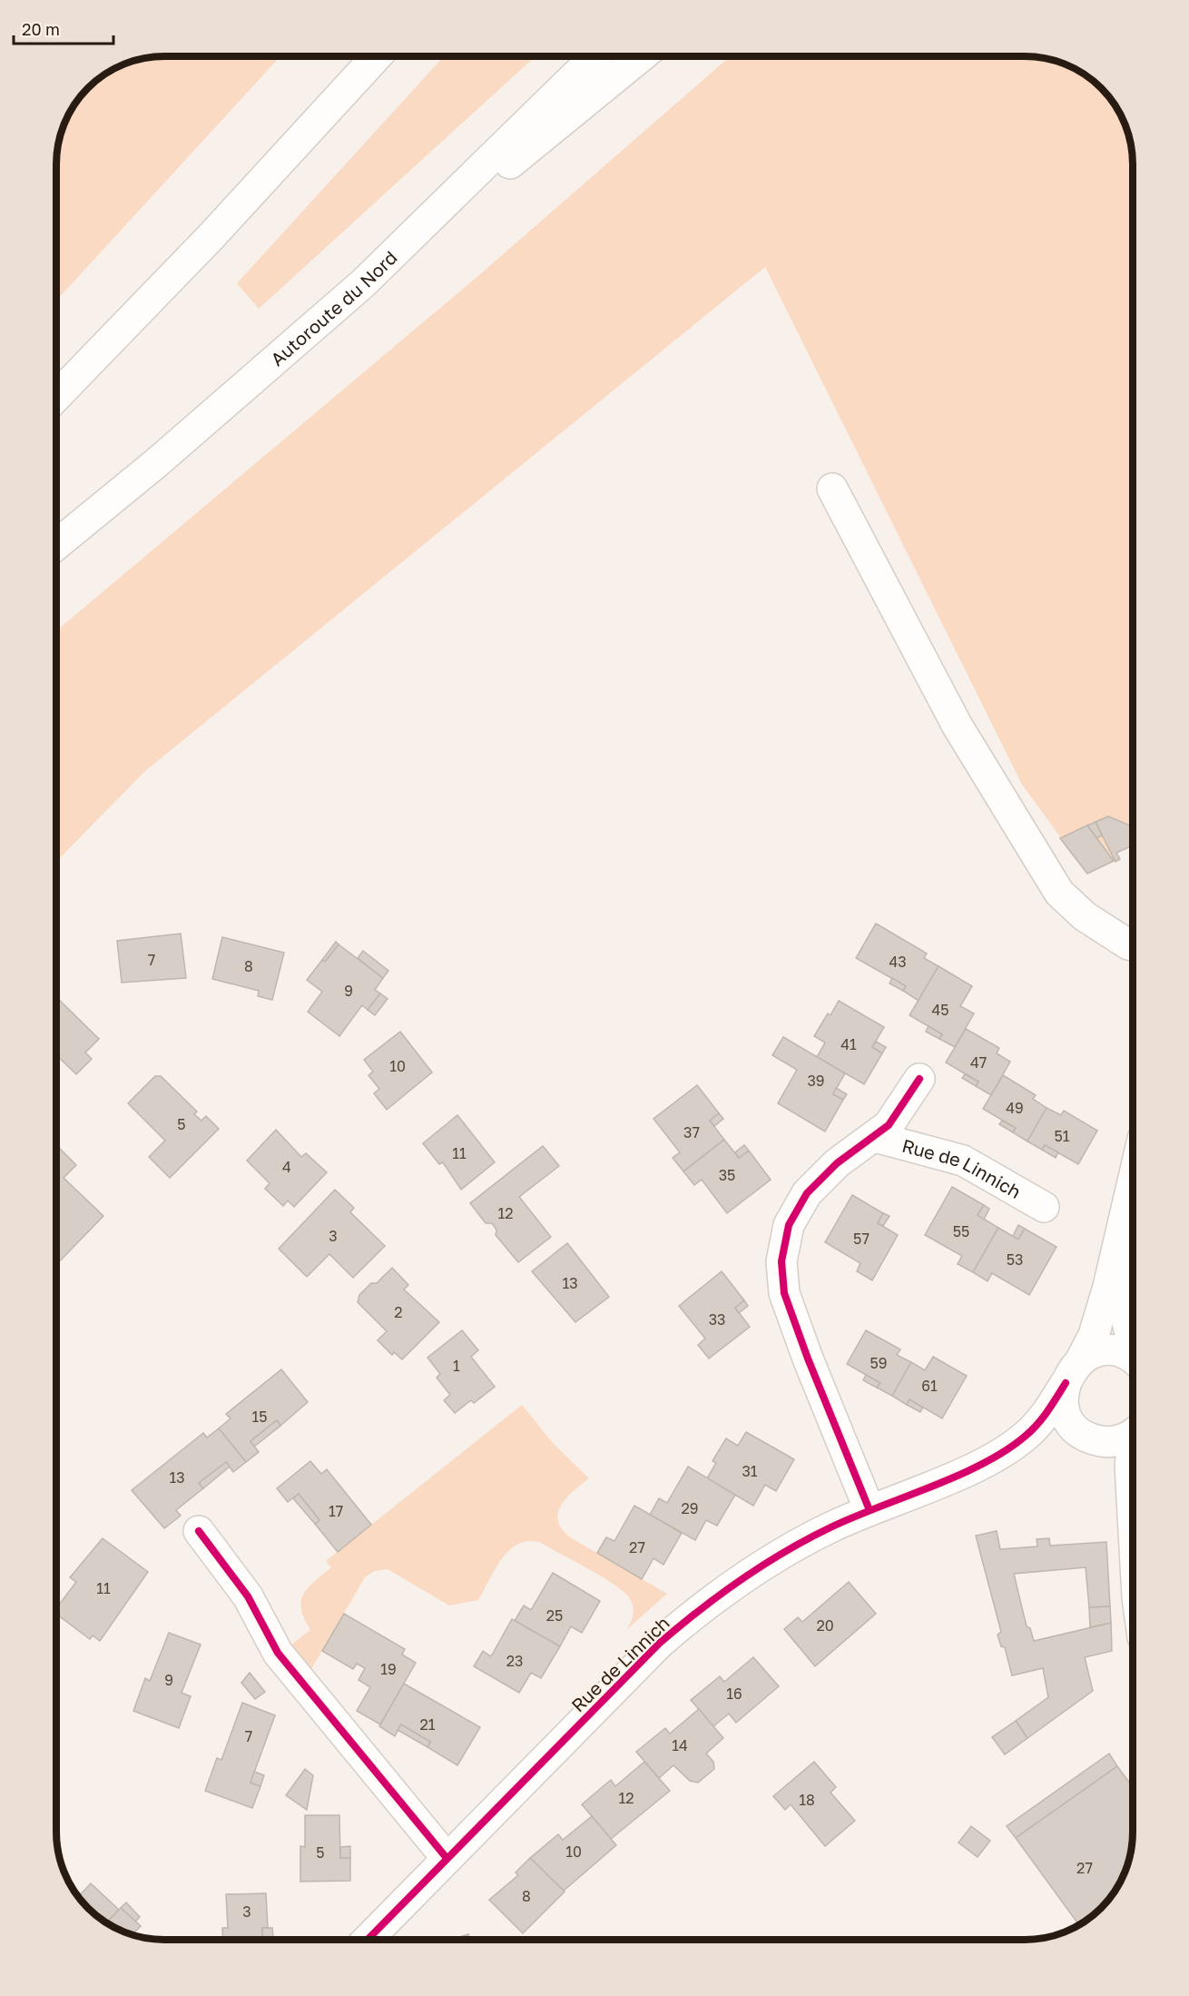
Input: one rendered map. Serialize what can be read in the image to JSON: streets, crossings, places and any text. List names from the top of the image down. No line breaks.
{"streets":{"main road":["Autoroute du Nord","Rue de Linnich"]},"house_numbers":["7","43","8","9","45","41","47","10","39","49","5","37","51","11","4","35","12","55","3","57","53","13","2","33","59","1","61","15","31","13","29","17","27","11","25","20","23","19","9","16","21","7","14","12","18","10","5","27","8","3"],"scale_bar":"20 m"}
